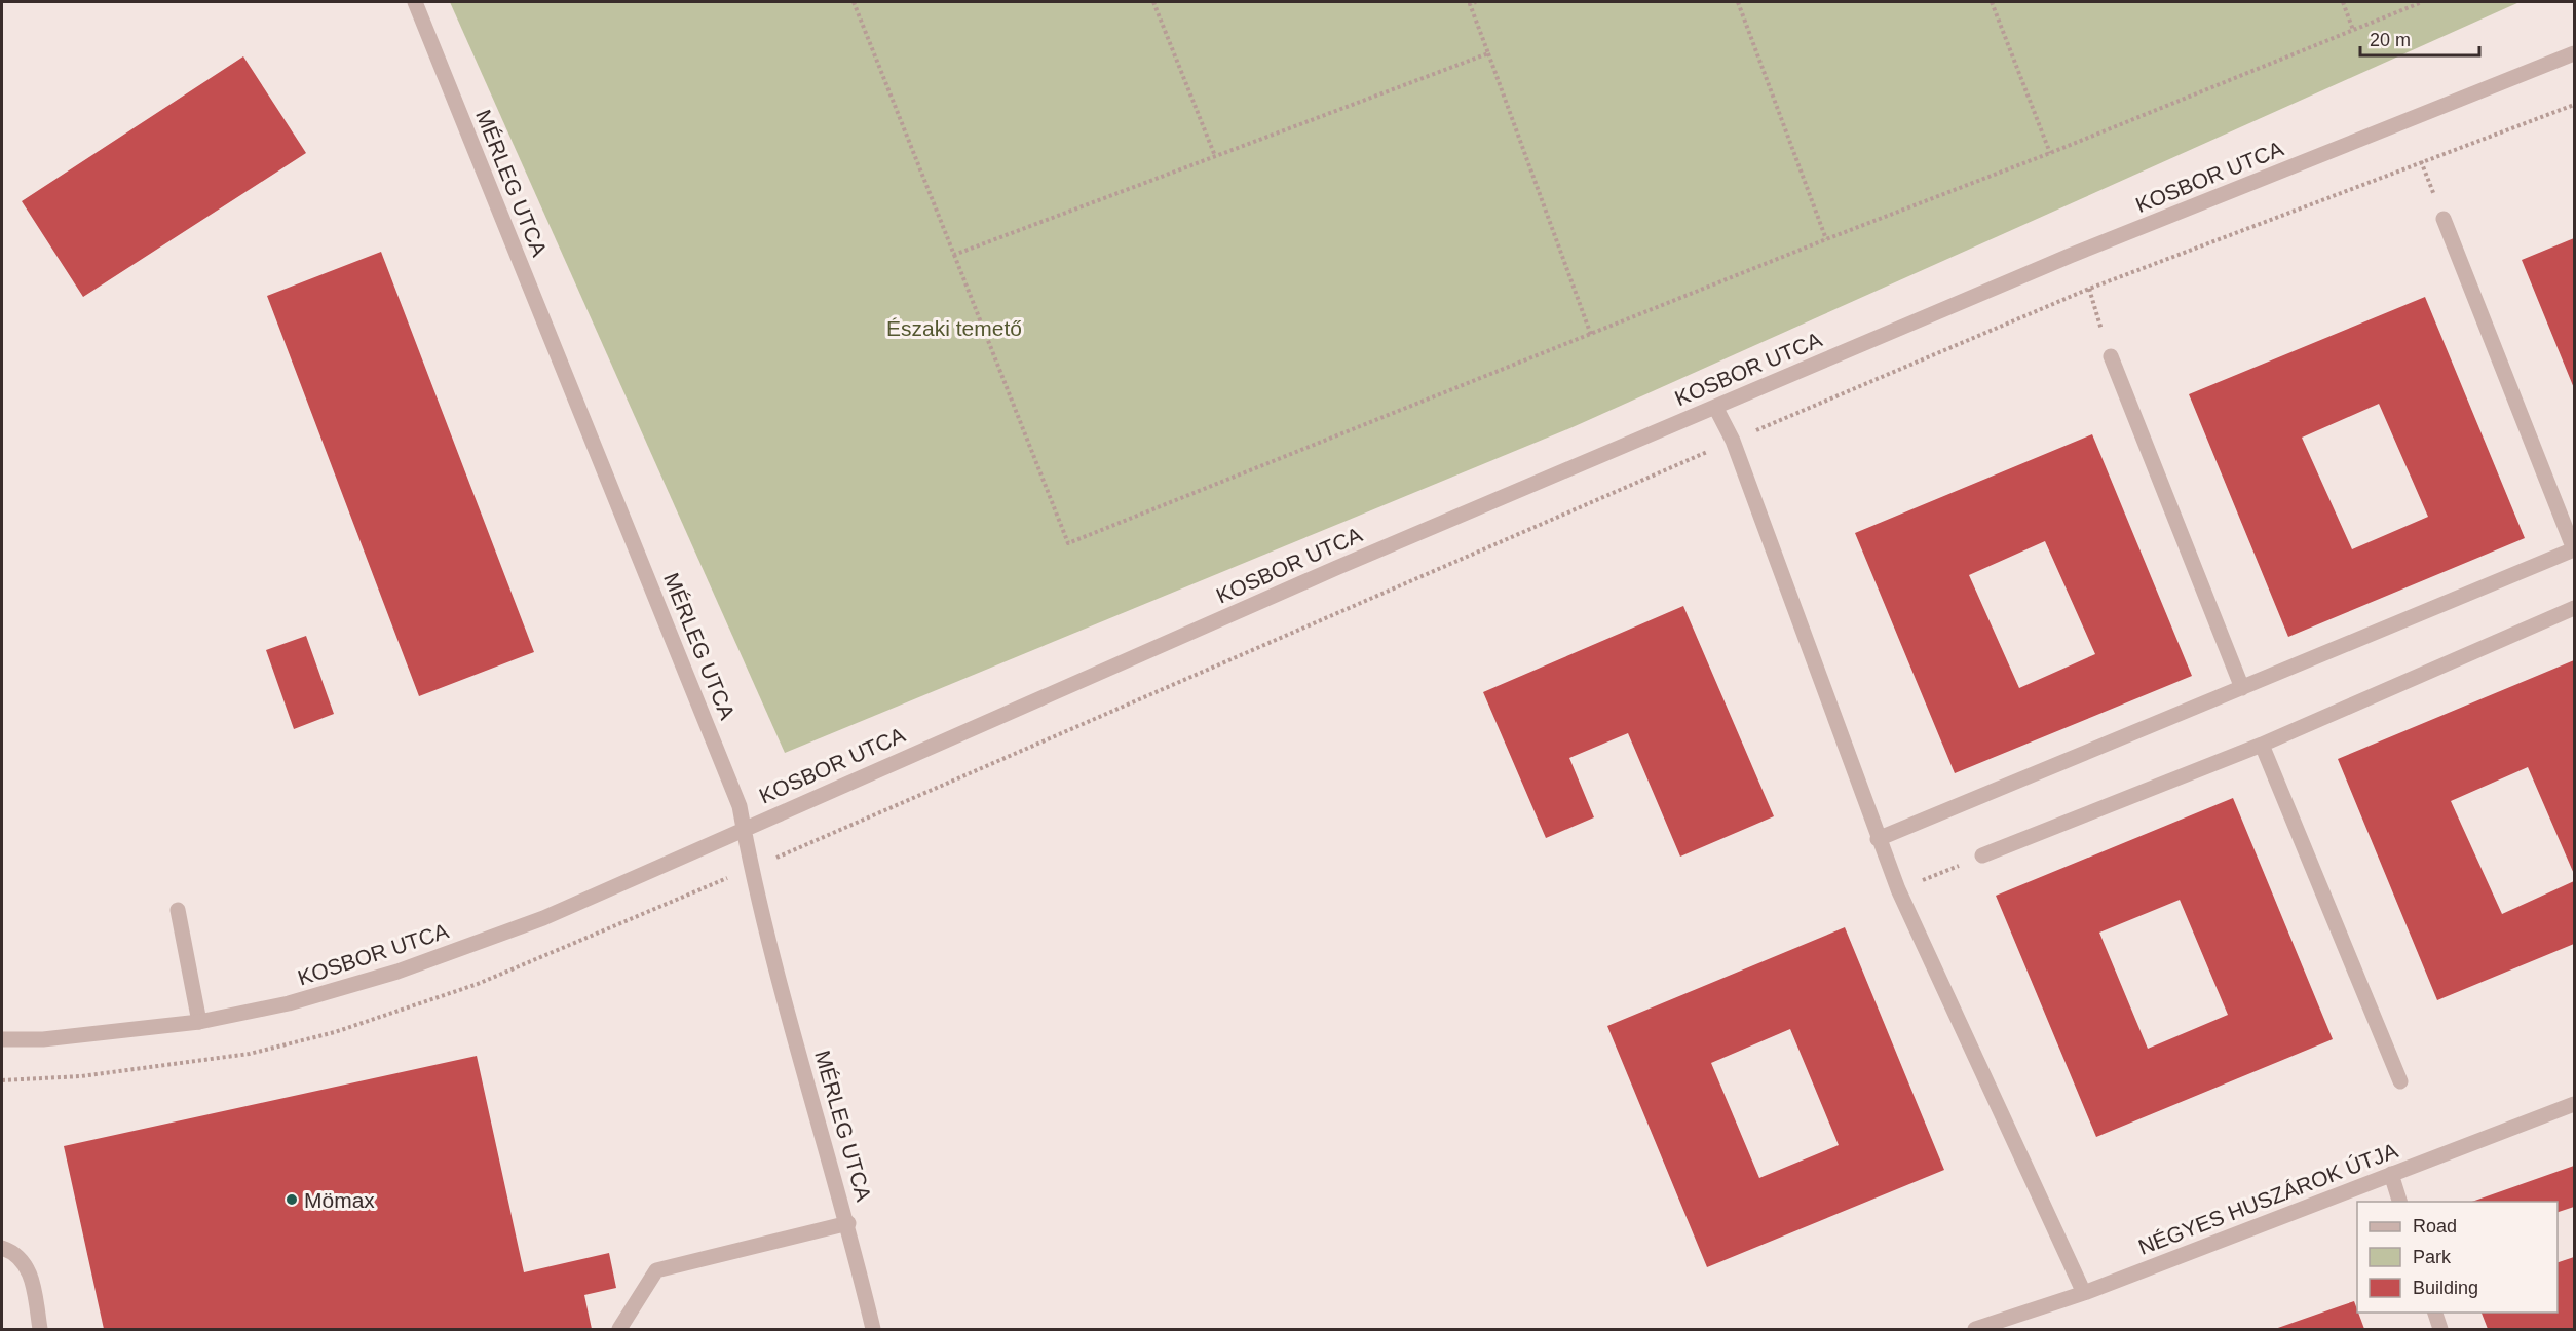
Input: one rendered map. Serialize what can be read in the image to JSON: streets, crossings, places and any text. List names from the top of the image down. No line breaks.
{"streets":{"street":["KOSBOR UTCA","MÉRLEG UTCA","NÉGYES HUSZÁROK ÚTJA"]},"crossings":[["KOSBOR UTCA","MÉRLEG UTCA"]],"parks":["Északi temető"],"places":["Mömax"],"legend":["Road","Park","Building"],"scale_bar":"20 m"}
